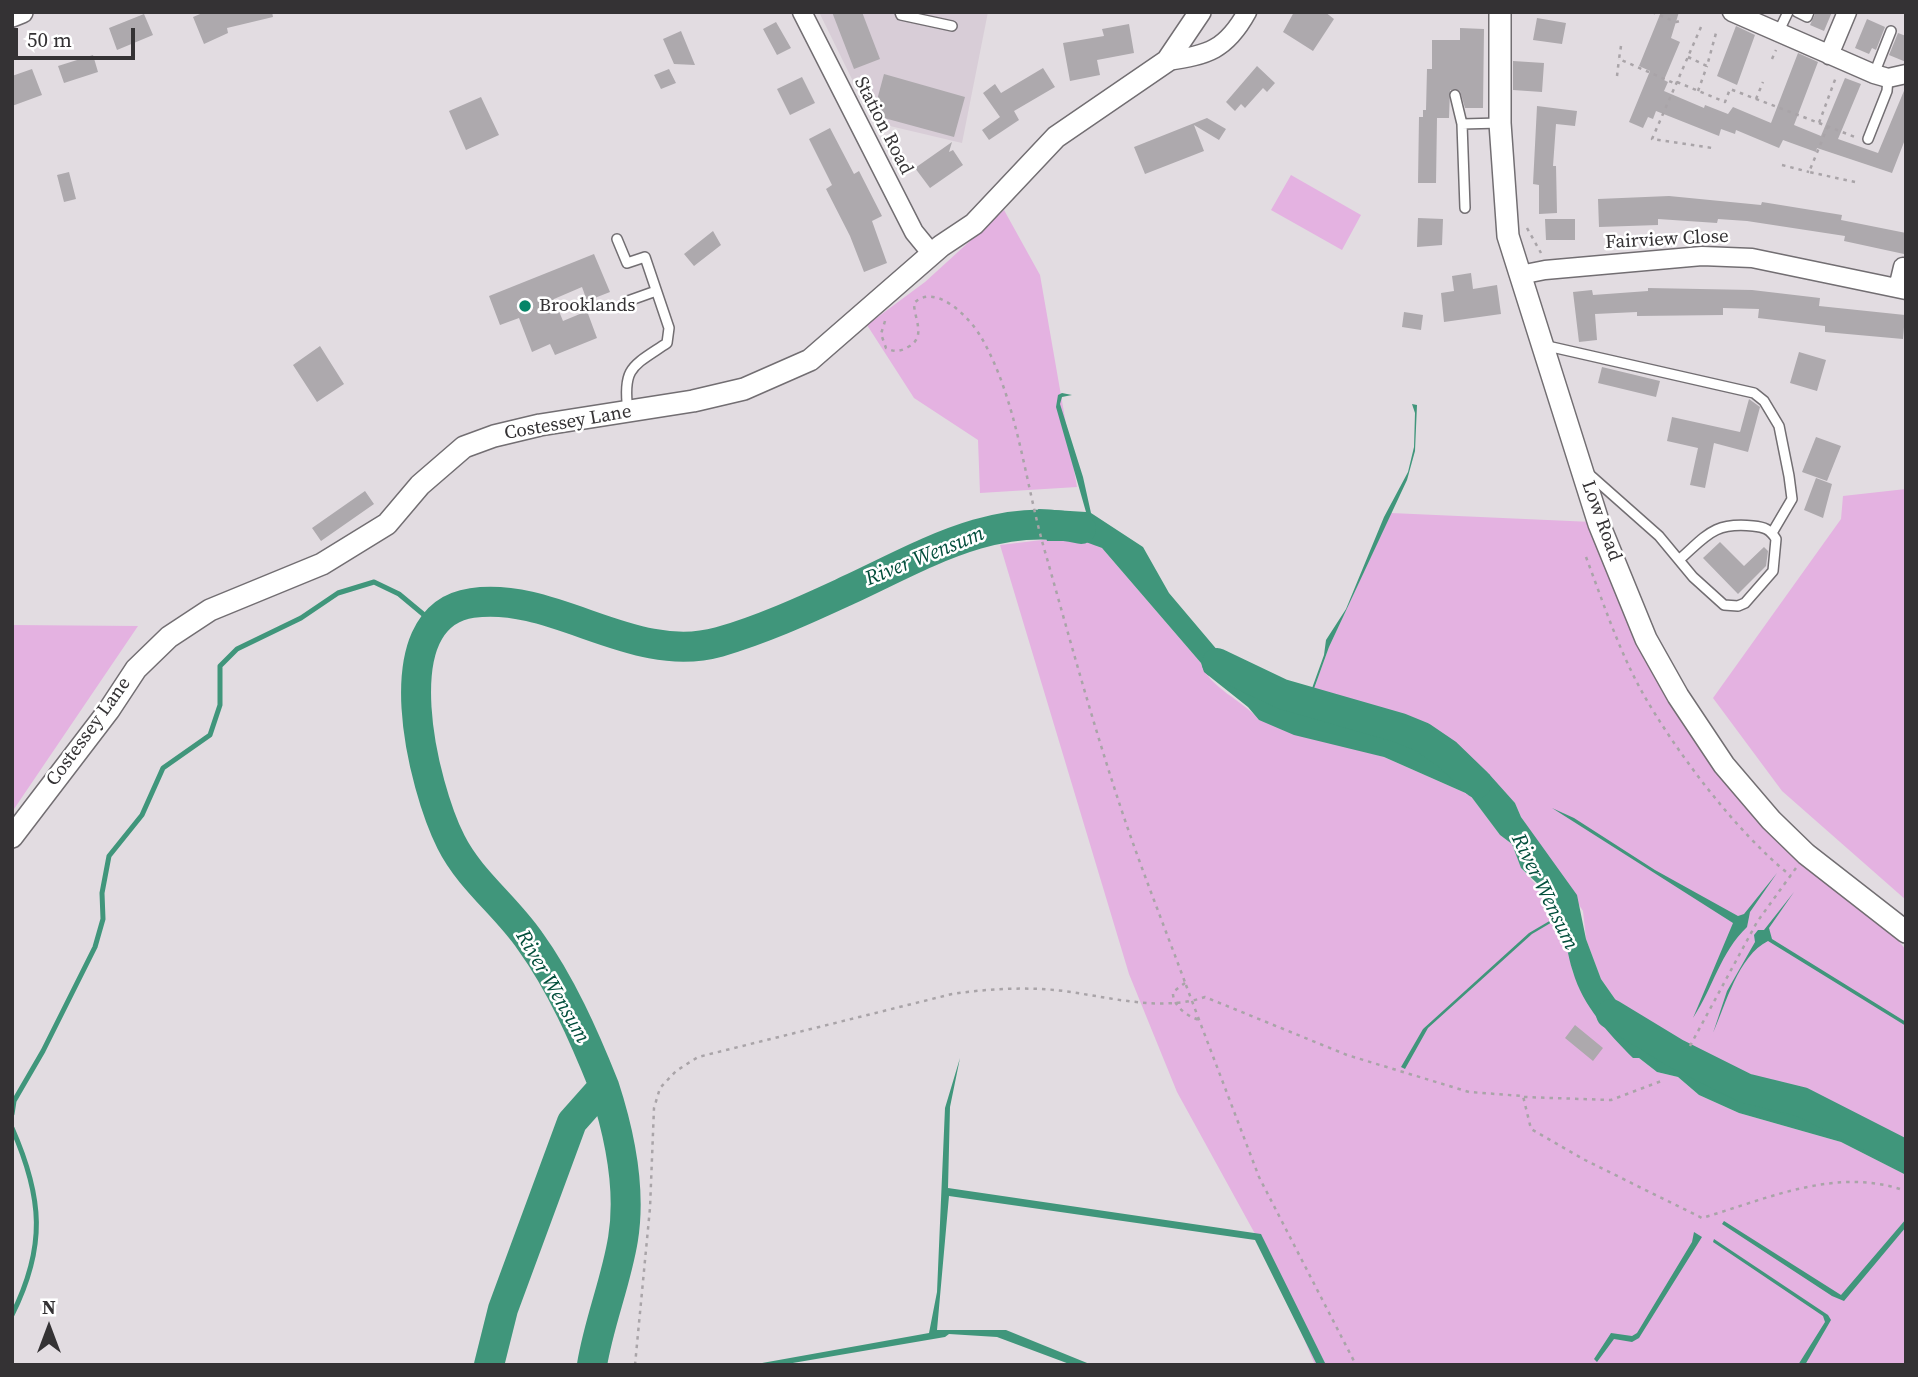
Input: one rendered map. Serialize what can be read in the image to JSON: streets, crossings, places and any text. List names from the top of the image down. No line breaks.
{"streets":{"street":["Station Road","Fairview Close","Costessey Lane","Low Road"]},"crossings":[["Station Road","Costessey Lane"],["Fairview Close","Low Road"]],"water":["River Wensum"],"places":["Brooklands"],"scale_bar":"50 m","north":"top"}
